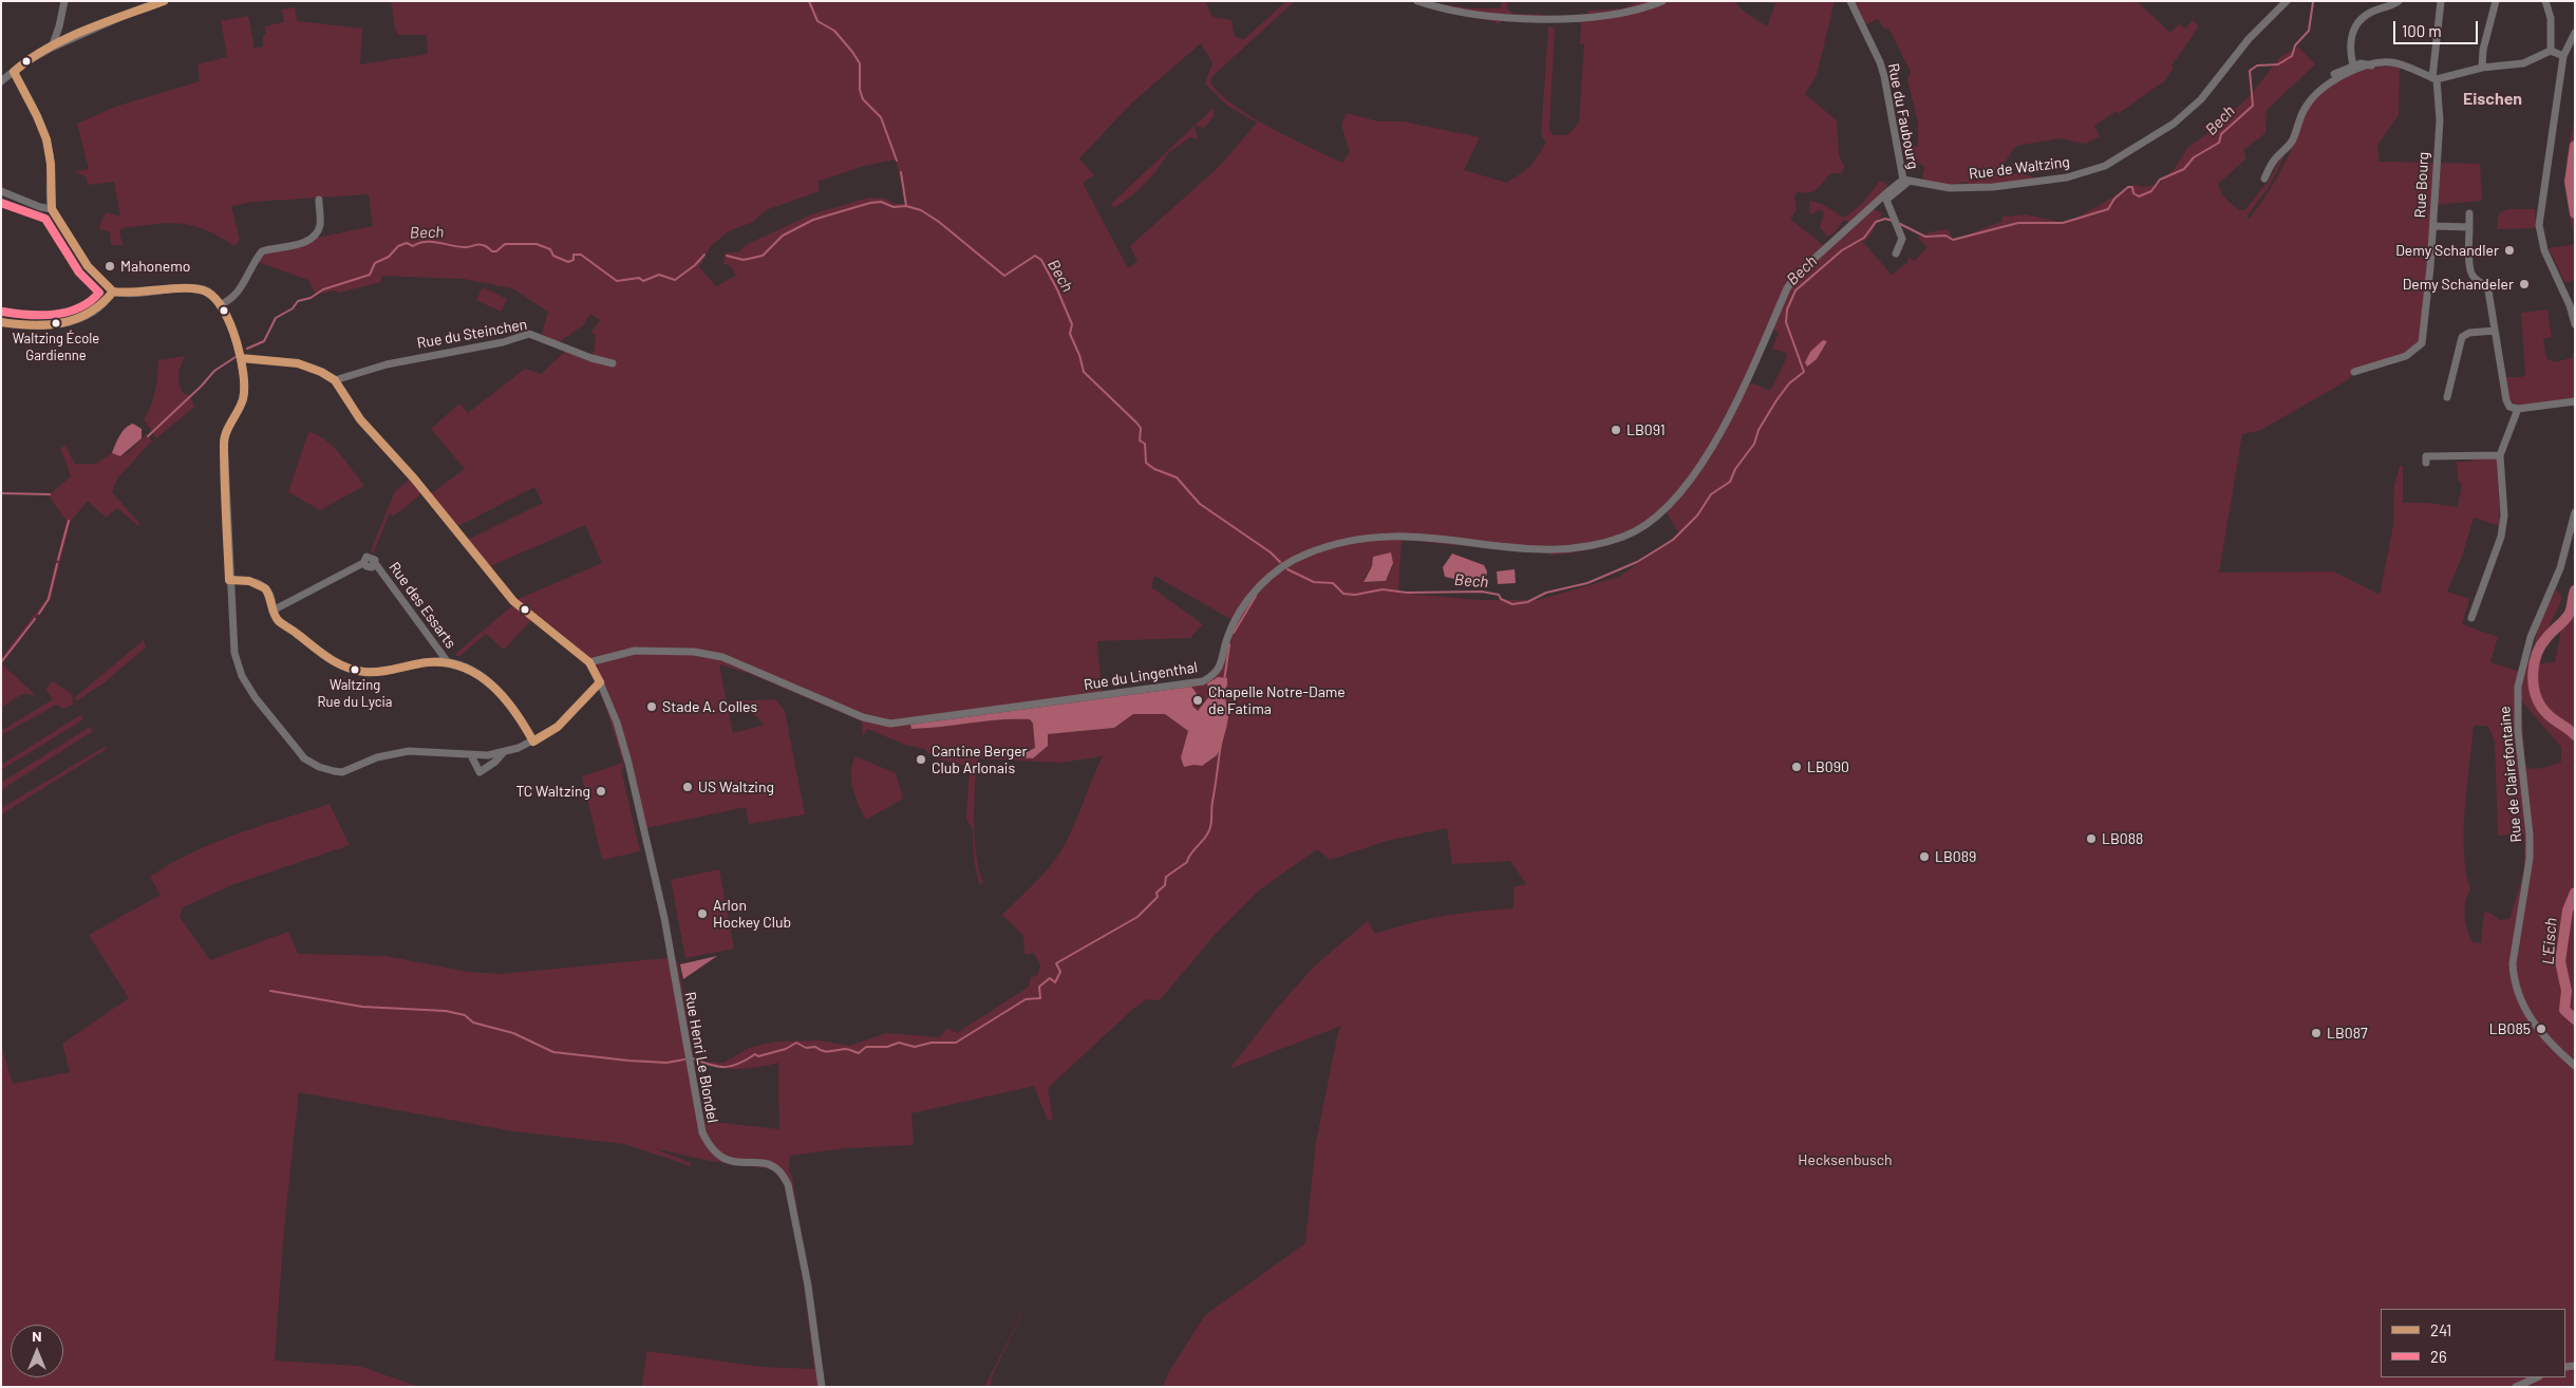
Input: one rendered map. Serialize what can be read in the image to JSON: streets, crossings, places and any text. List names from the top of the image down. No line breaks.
{"streets":{"street":["Rue du Faubourg","Rue de Waltzing","Rue Bourg","Rue du Steinchen","Rue des Essarts","Rue du Lingenthal","Rue de Clairefontaine","Rue Henri Le Blondel"]},"crossings":[["Rue du Faubourg","Rue de Waltzing"]],"districts":["Eischen"],"water":["Bech","L'Eisch"],"parks":["Hecksenbusch"],"places":["Demy Schandler","Mahonemo","Demy Schandeler","Waltzing École Gardienne","LB091","Waltzing Rue du Lycia","Chapelle Notre-Dame de Fatima","Stade A. Colles","Cantine Berger Club Arlonais","LB090","US Waltzing","TC Waltzing","LB088","LB089","Arlon Hockey Club","LB085","LB087"],"lines":["transit line 241","transit line 26"],"legend":["241","26"],"scale_bar":"100 m","north":"top"}
